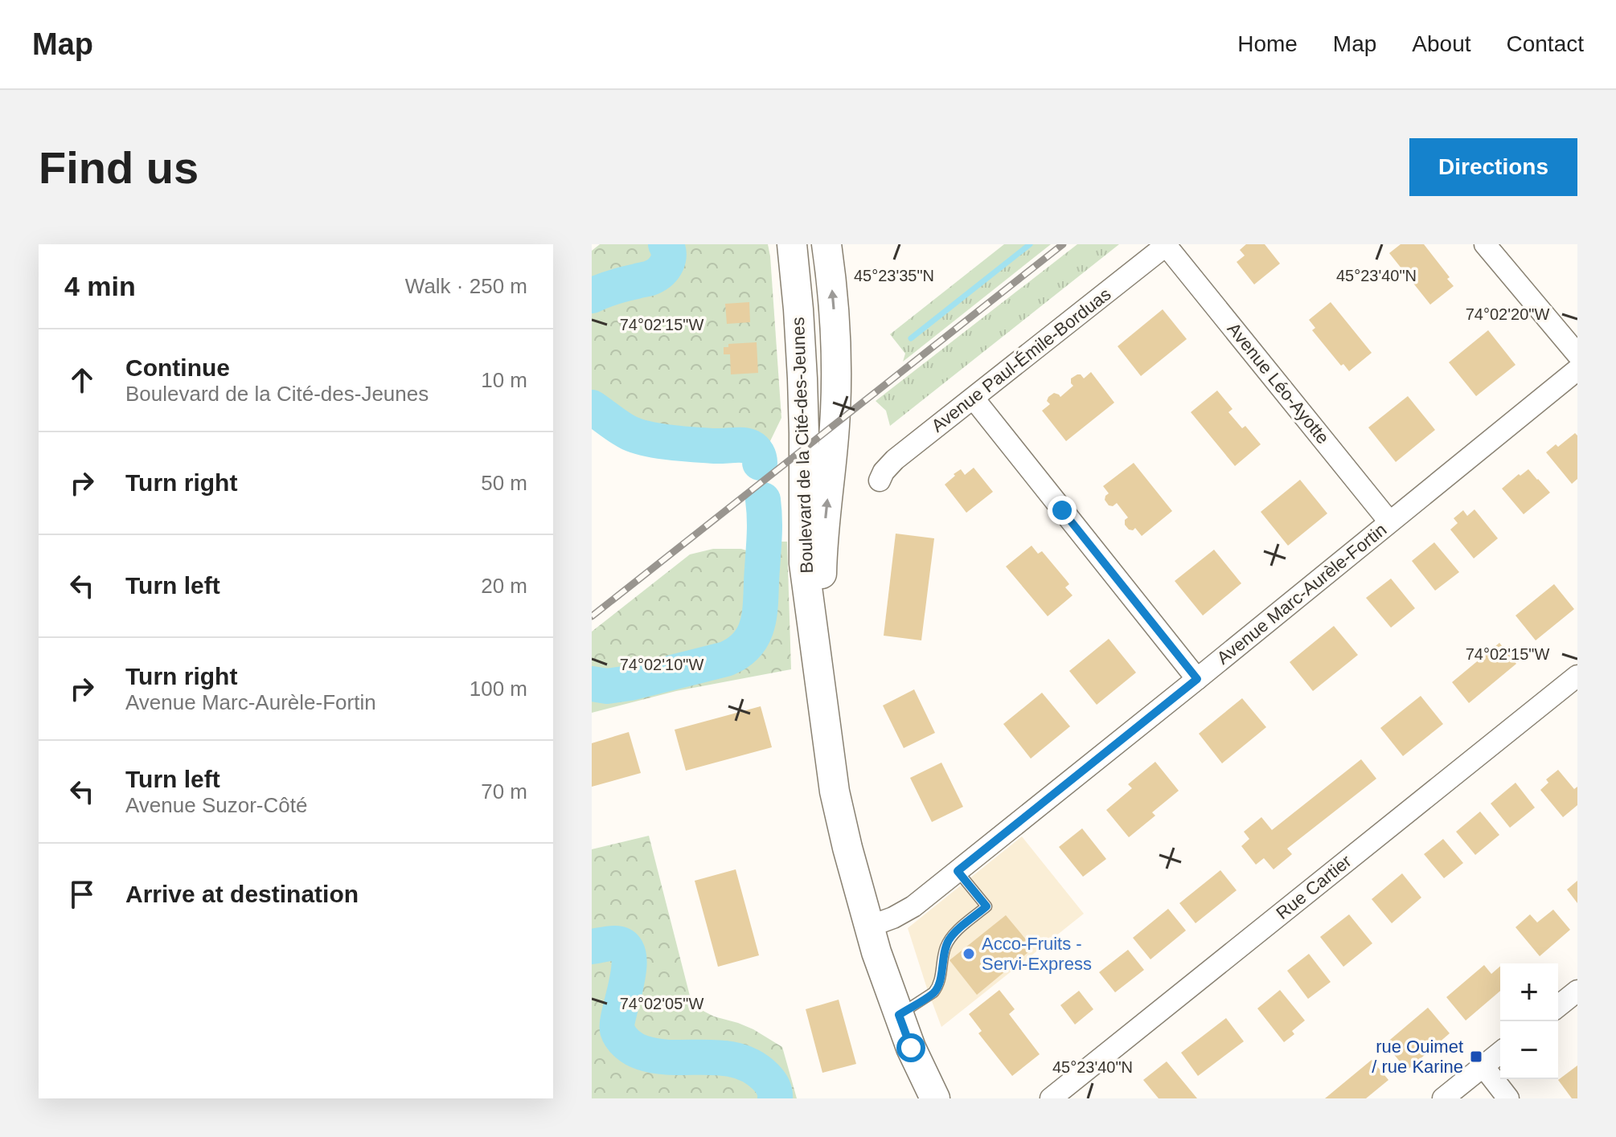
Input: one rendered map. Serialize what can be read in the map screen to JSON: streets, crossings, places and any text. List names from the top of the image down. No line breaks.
{"streets":{"main road":["Boulevard de la Cité-des-Jeunes"],"street":["Avenue Paul-Émile-Borduas","Avenue Léo-Ayotte","Avenue Marc-Aurèle-Fortin","Rue Cartier"]},"crossings":[["Avenue Paul-Émile-Borduas","Avenue Léo-Ayotte"],["Avenue Léo-Ayotte","Avenue Marc-Aurèle-Fortin"],["Boulevard de la Cité-des-Jeunes","Avenue Marc-Aurèle-Fortin"]],"places":{"other":["Acco-Fruits - Servi-Express"],"transit":["rue Ouimet / rue Karine"]},"page":{"header":"Map","nav":["Home","Map","About","Contact"],"buttons":"Directions","title":"Find us","heading":["4 min","Walk · 250 m"],"list":[["Continue","Boulevard de la Cité-des-Jeunes","10 m"],["Turn right","50 m"],["Turn left","20 m"],["Turn right","Avenue Marc-Aurèle-Fortin","100 m"],["Turn left","Avenue Suzor-Côté","70 m"],"Arrive at destination"],"map_buttons":["+","−"]},"coordinates":["45°23'35\"N","45°23'40\"N","74°02'20\"W","74°02'15\"W","74°02'10\"W","74°02'05\"W"]}
